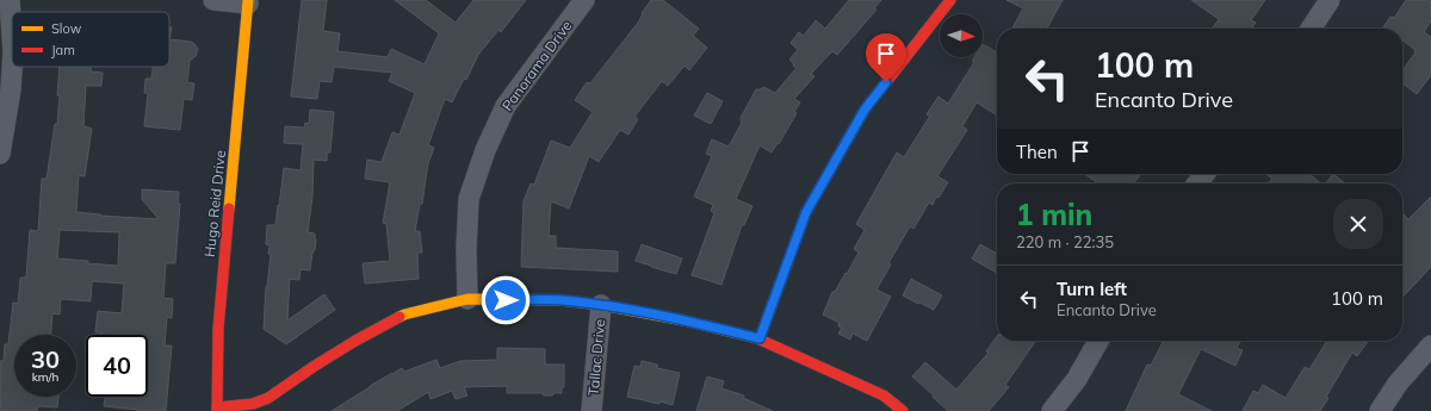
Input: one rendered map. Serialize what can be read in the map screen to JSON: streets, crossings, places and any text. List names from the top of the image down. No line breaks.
{"streets":{"street":["Panorama Drive","Hugo Reid Drive","Tallac Drive"]},"legend":["Slow","Jam"],"north":"right","page":{"turn":["100 m","Encanto Drive"],"then":"Then","heading":["1 min","220 m · 22:35"],"list":[{"name":"Turn left","note":"Encanto Drive","value":"100 m"}],"speed":"30 km/h","limit":"40"}}
